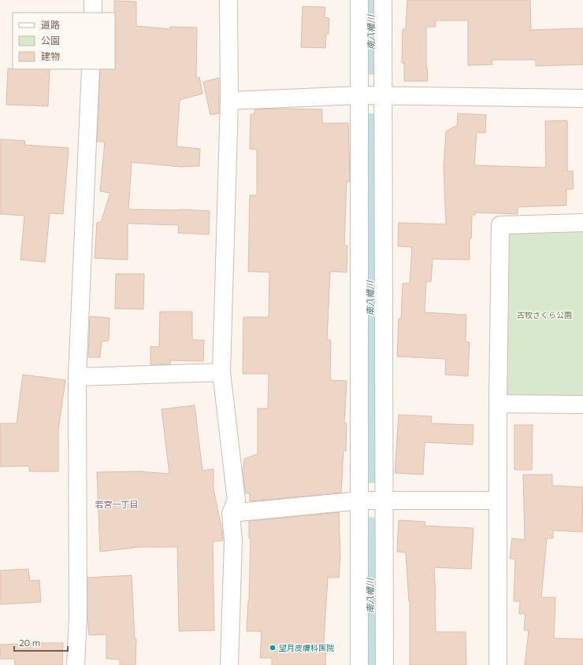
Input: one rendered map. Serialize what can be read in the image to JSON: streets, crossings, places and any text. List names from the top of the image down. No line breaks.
{"districts":["若宮一丁目"],"water":["南八幡川"],"parks":["古牧さくら公園"],"places":["望月皮膚科医院"],"legend":["道路","公園","建物"],"scale_bar":"20 m"}
